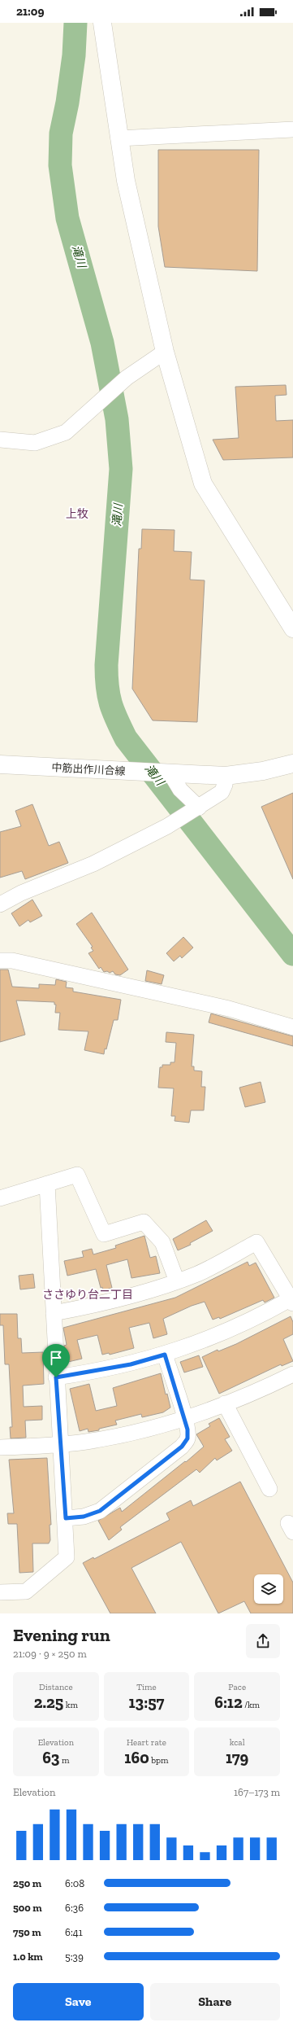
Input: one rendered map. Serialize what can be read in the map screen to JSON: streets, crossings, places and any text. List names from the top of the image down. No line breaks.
{"streets":{"street":["中筋出作川合線"]},"districts":["上牧","ささゆり台二丁目"],"water":["滝川"],"page":{"status":"21:09","heading":["Evening run","21:09 · 9 × 250 m"],"stats":[["Distance","2.25 km"],["Time","13:57"],["Pace","6:12 /km"],["Elevation","63 m"],["Heart rate","160 bpm"],["kcal","179"]],"chart":["Elevation","167–173 m"],"list":[{"name":"250 m","note":"6:08"},{"name":"500 m","note":"6:36"},{"name":"750 m","note":"6:41"},{"name":"1.0 km","note":"5:39"}],"buttons":["Save","Share"]}}
